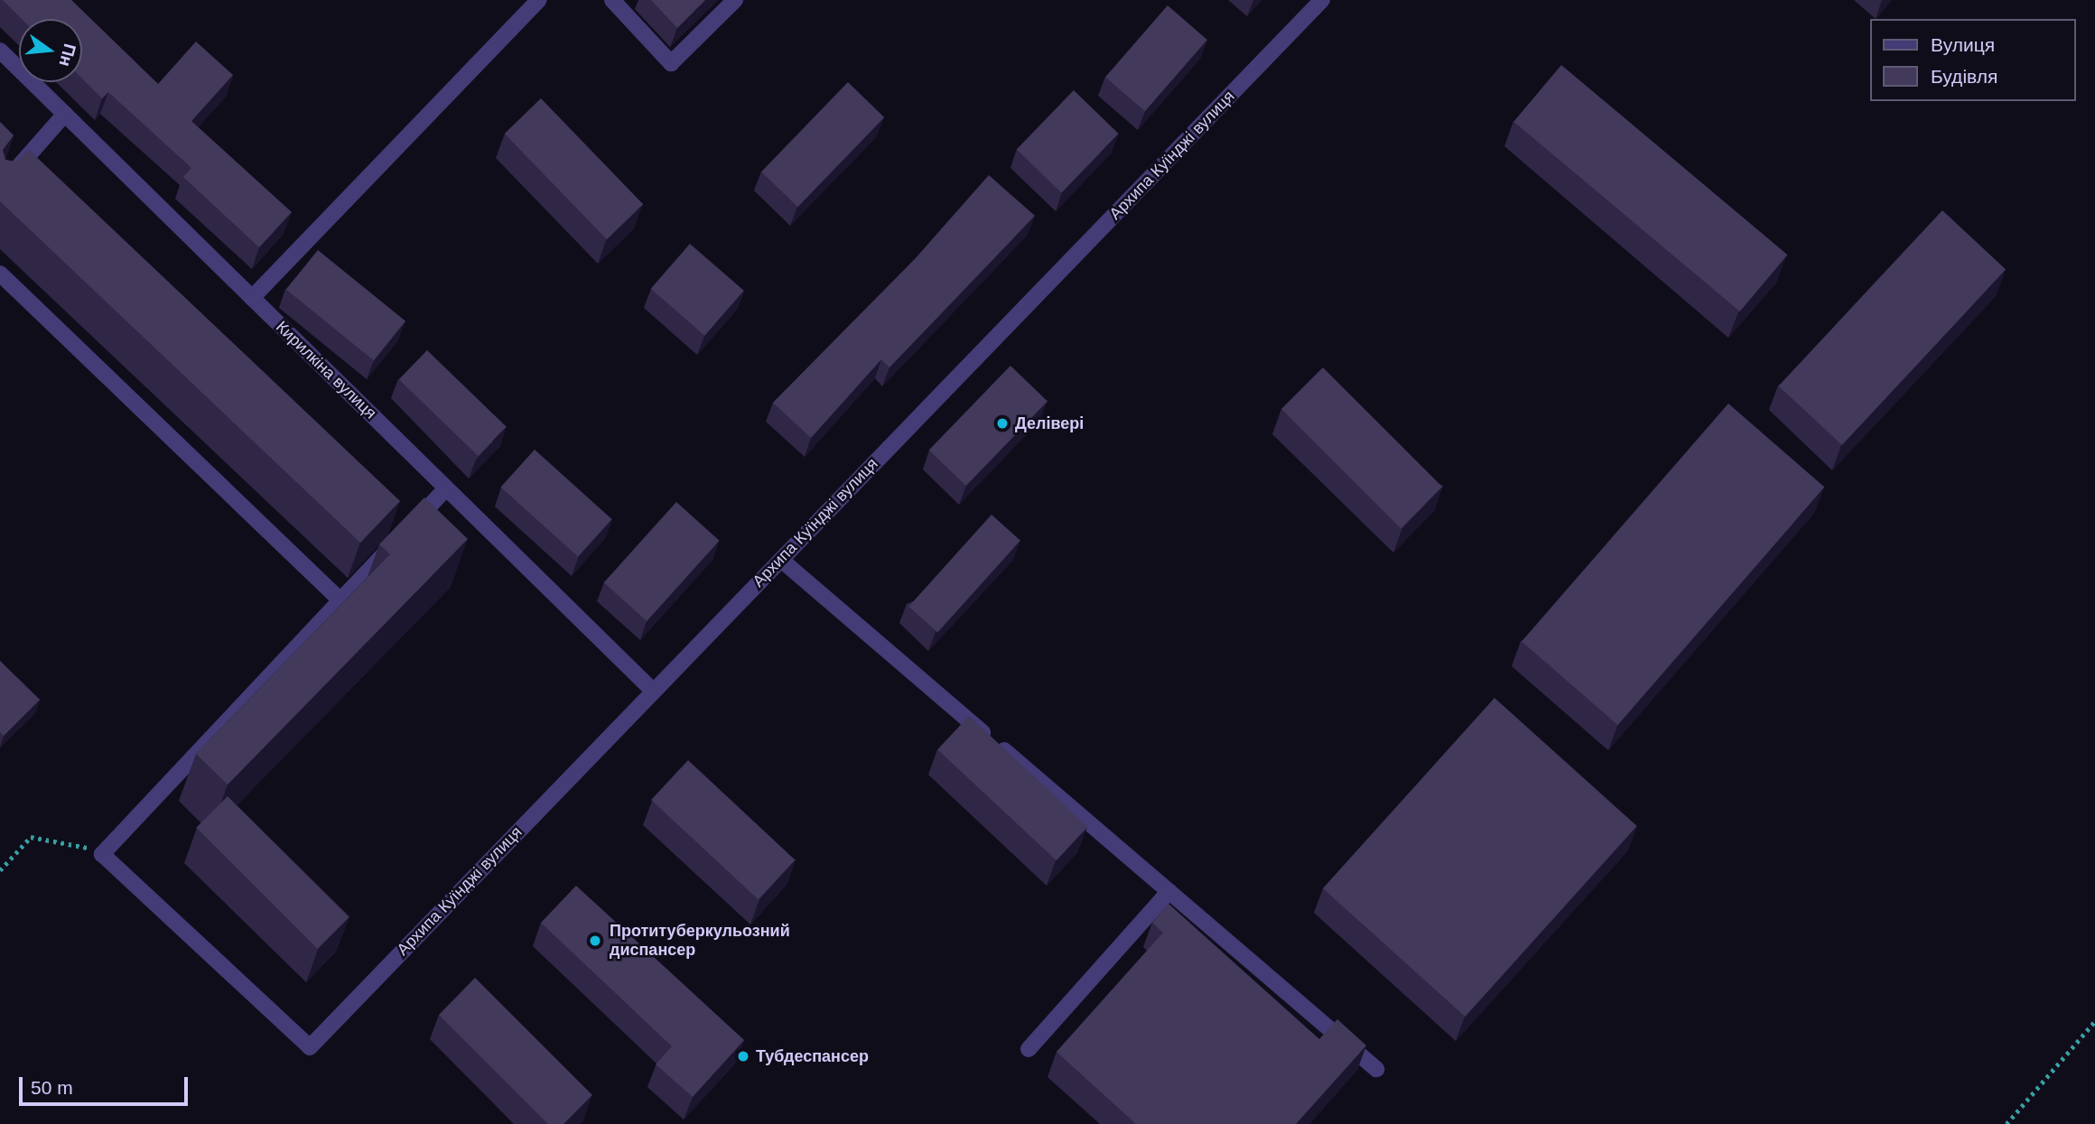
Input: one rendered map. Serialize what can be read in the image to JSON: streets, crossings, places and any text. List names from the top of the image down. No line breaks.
{"streets":{"street":["Архипа Куїнджі вулиця","Кирилкіна вулиця"]},"crossings":[["Архипа Куїнджі вулиця","Кирилкіна вулиця"]],"places":["Делівері","Протитуберкульозний диспансер","Тубдеспансер"],"legend":["Вулиця","Будівля"],"scale_bar":"50 m","north":"right"}
